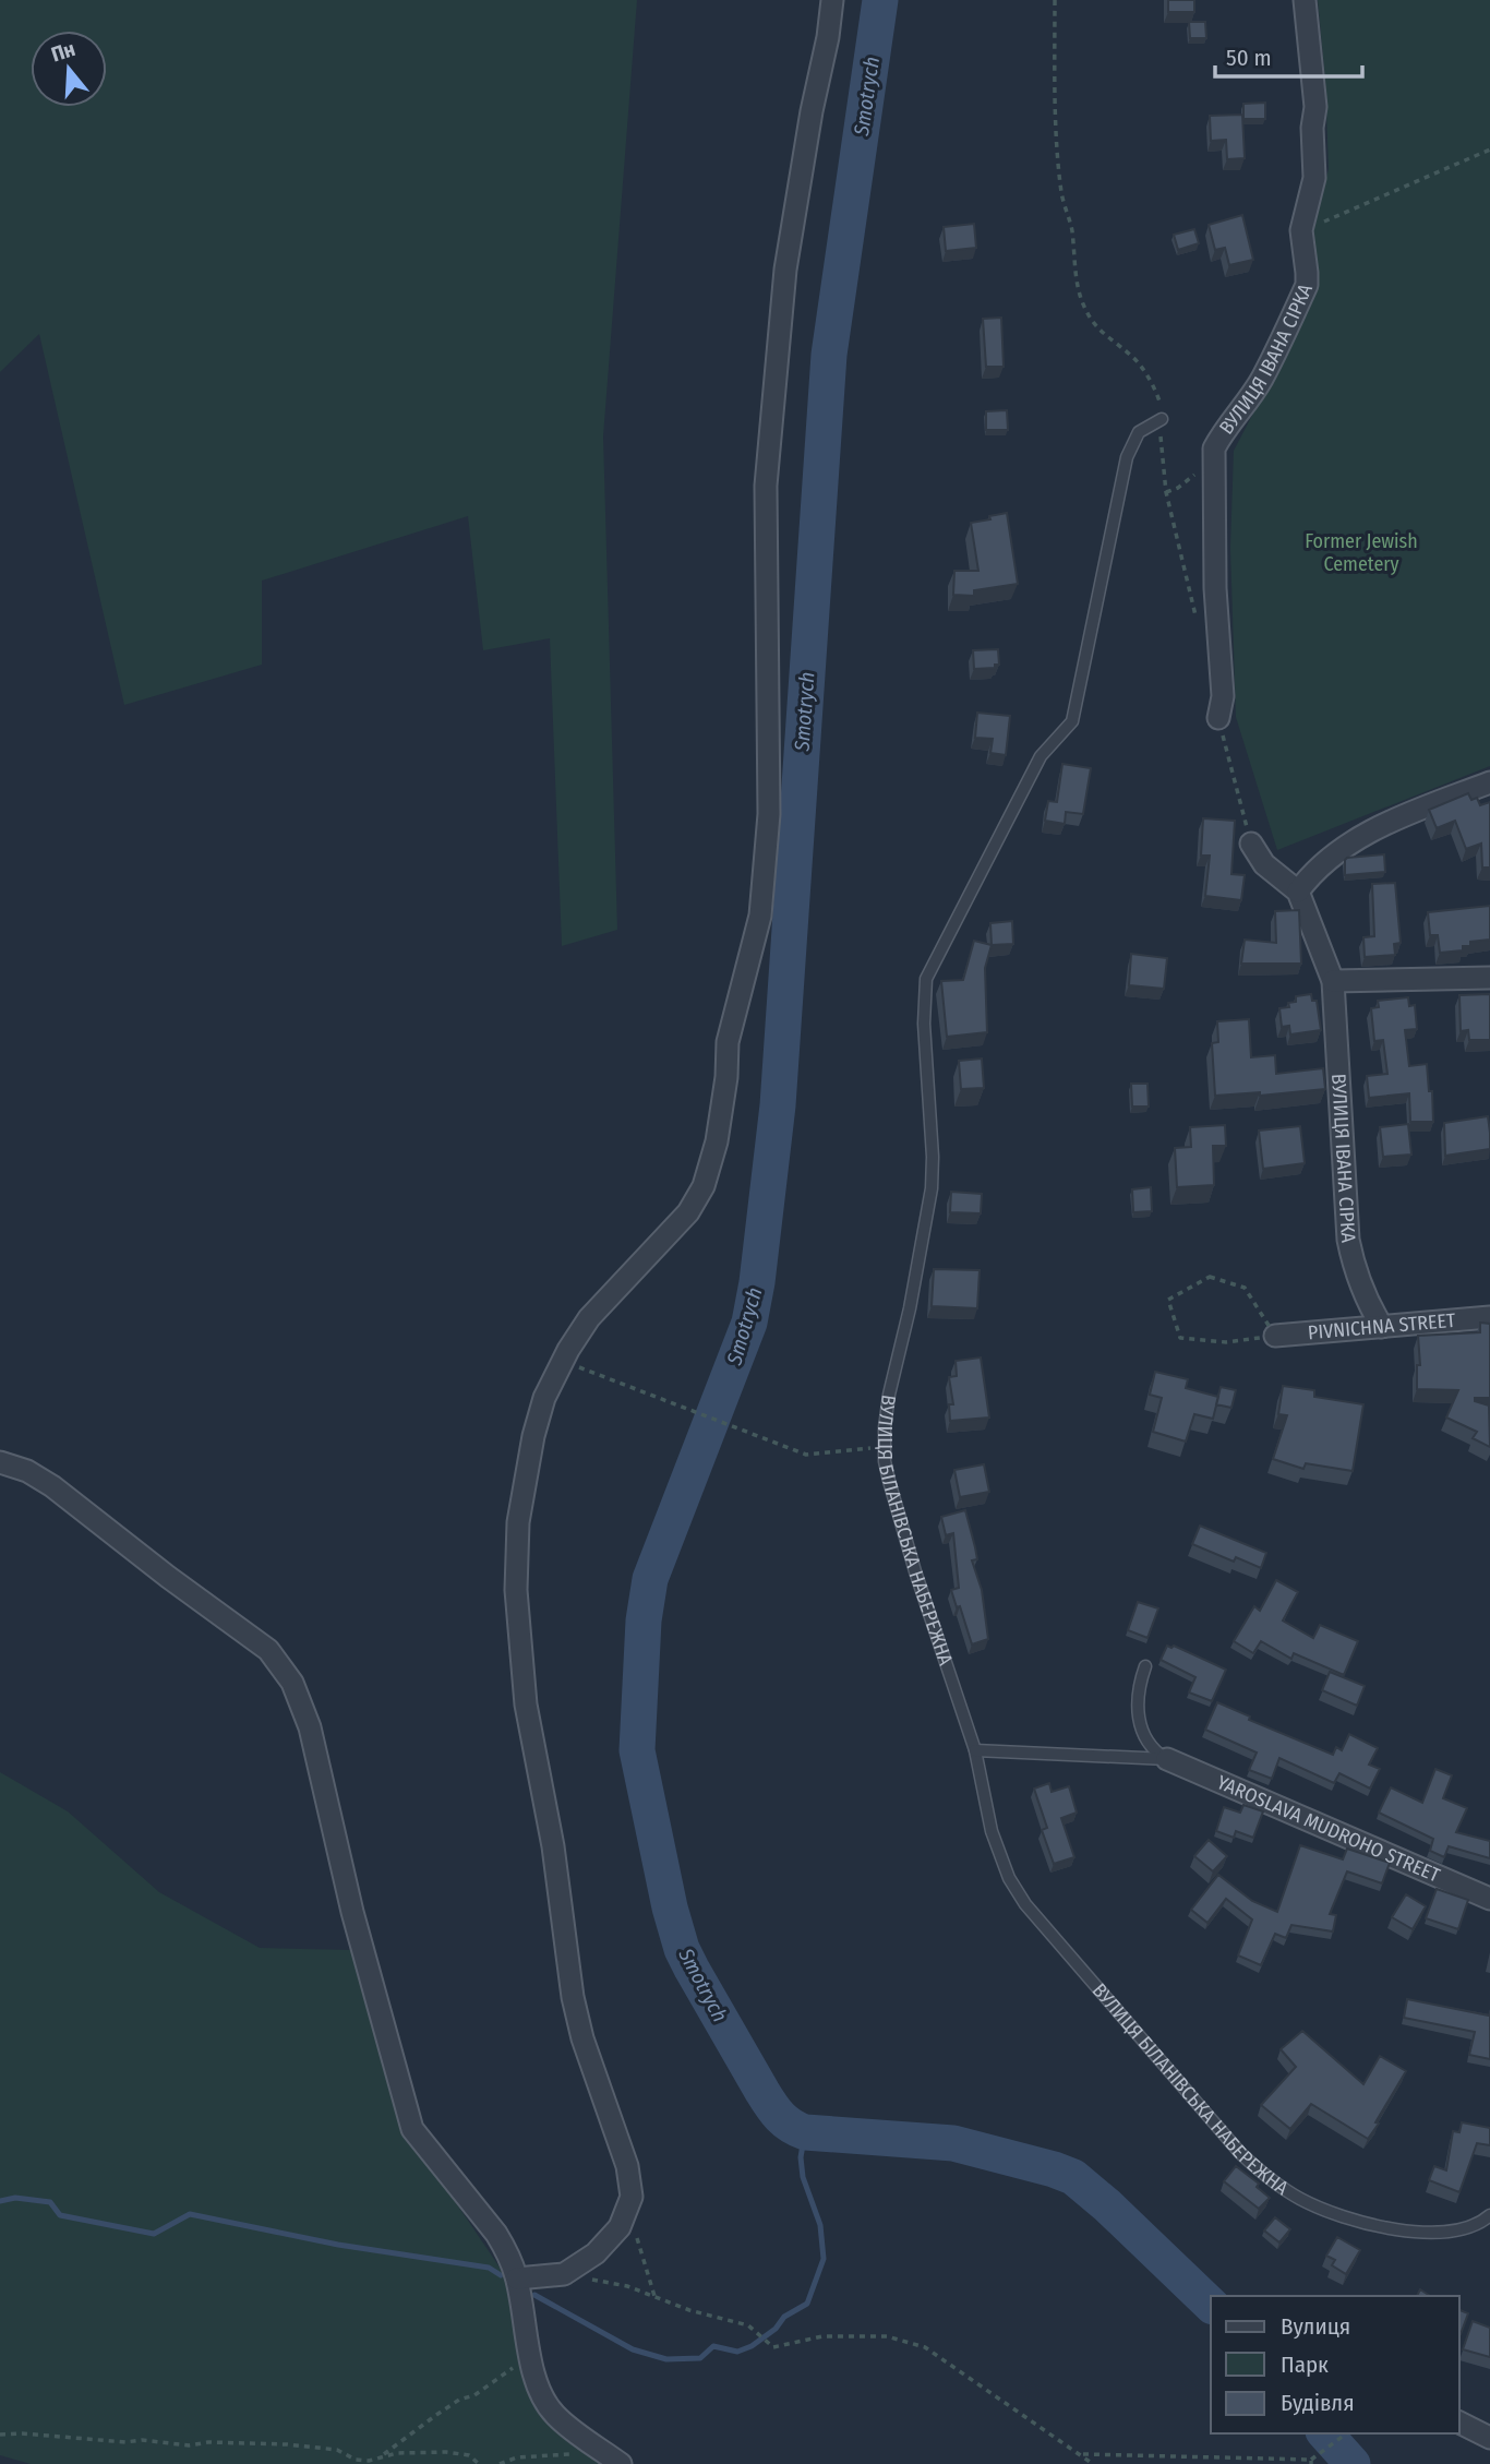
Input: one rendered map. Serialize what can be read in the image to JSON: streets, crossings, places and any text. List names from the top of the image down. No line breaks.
{"streets":{"street":["ВУЛИЦЯ ІВАНА СІРКА","PIVNICHNA STREET","YAROSLAVA MUDROHO STREET"],"lane":["ВУЛИЦЯ БІЛАНІВСЬКА НАБЕРЕЖНА"]},"crossings":[["ВУЛИЦЯ ІВАНА СІРКА","PIVNICHNA STREET"]],"water":["Smotrych"],"parks":["Former Jewish Cemetery"],"legend":["Вулиця","Парк","Будівля"],"scale_bar":"50 m","north":"top"}
